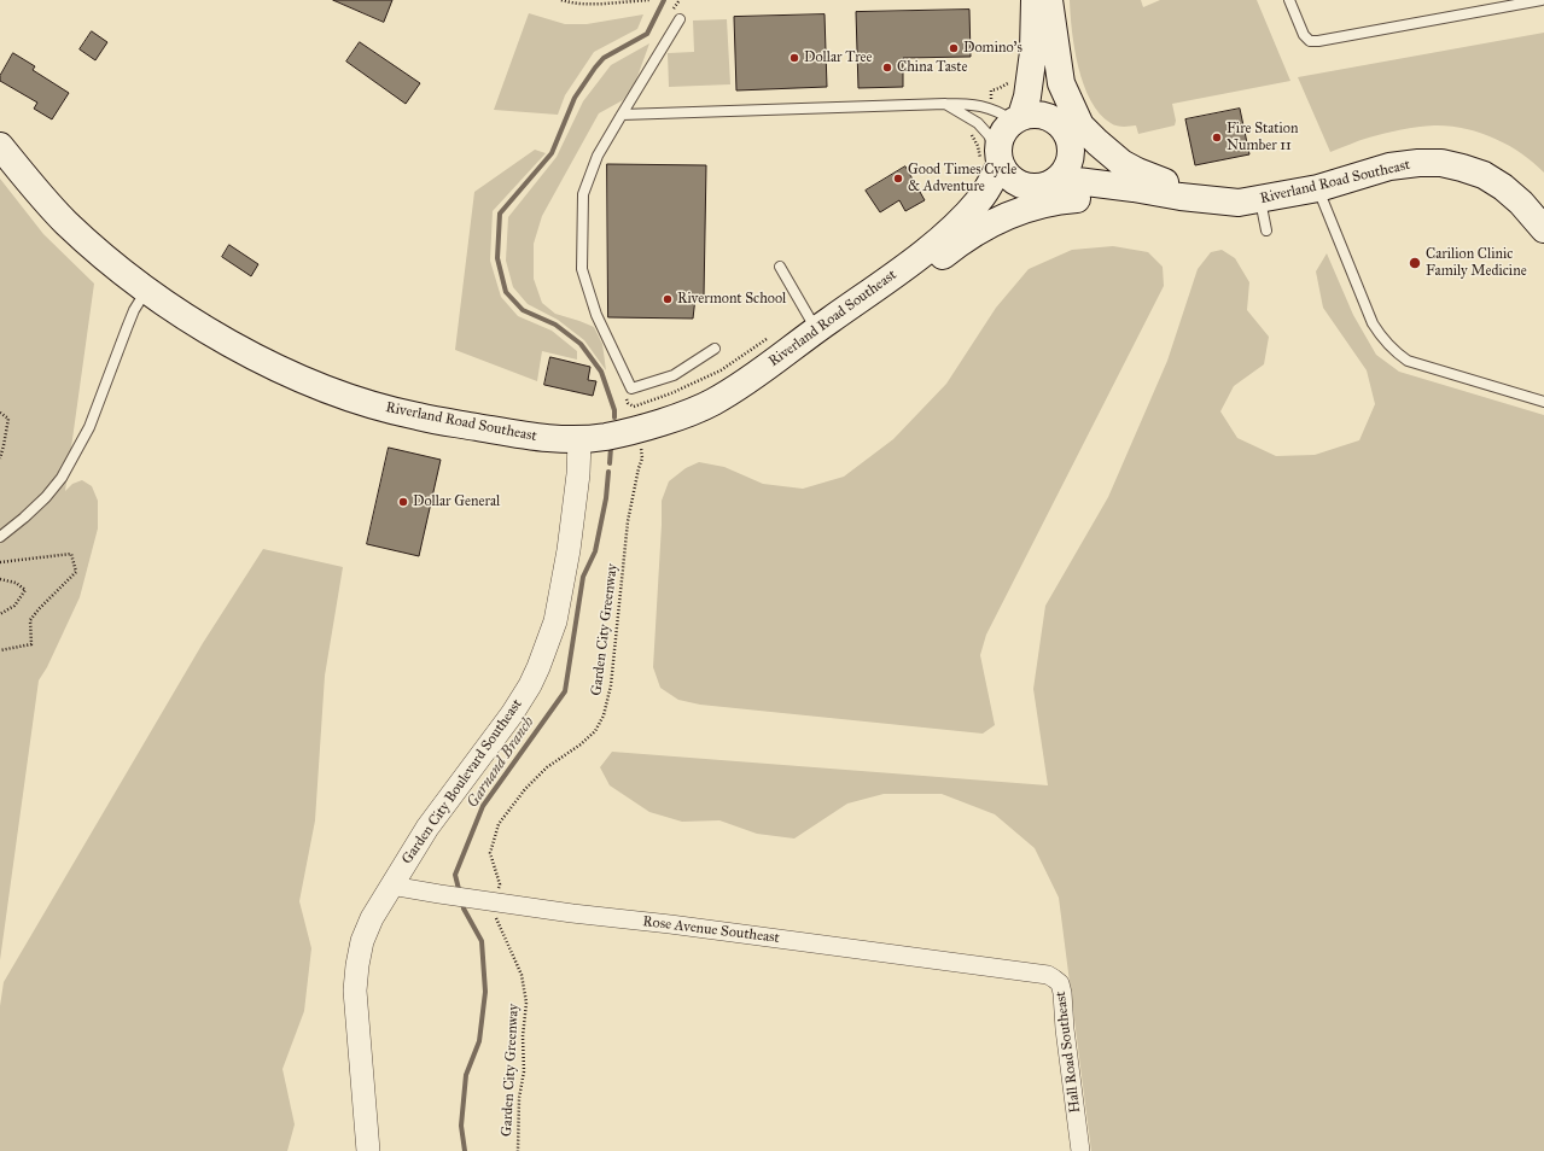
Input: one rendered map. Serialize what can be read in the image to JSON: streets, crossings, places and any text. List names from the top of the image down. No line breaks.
{"streets":{"main road":["Riverland Road Southeast"],"street":["Garden City Boulevard Southeast","Rose Avenue Southeast","Hall Road Southeast"],"path":["Garden City Greenway"]},"crossings":[["Riverland Road Southeast","Garden City Boulevard Southeast"],["Garden City Boulevard Southeast","Rose Avenue Southeast"],["Rose Avenue Southeast","Hall Road Southeast"]],"water":["Garnand Branch"],"places":["Domino's","Dollar Tree","China Taste","Fire Station Number 11","Good Times Cycle & Adventure","Carilion Clinic Family Medicine","Rivermont School","Dollar General"]}
